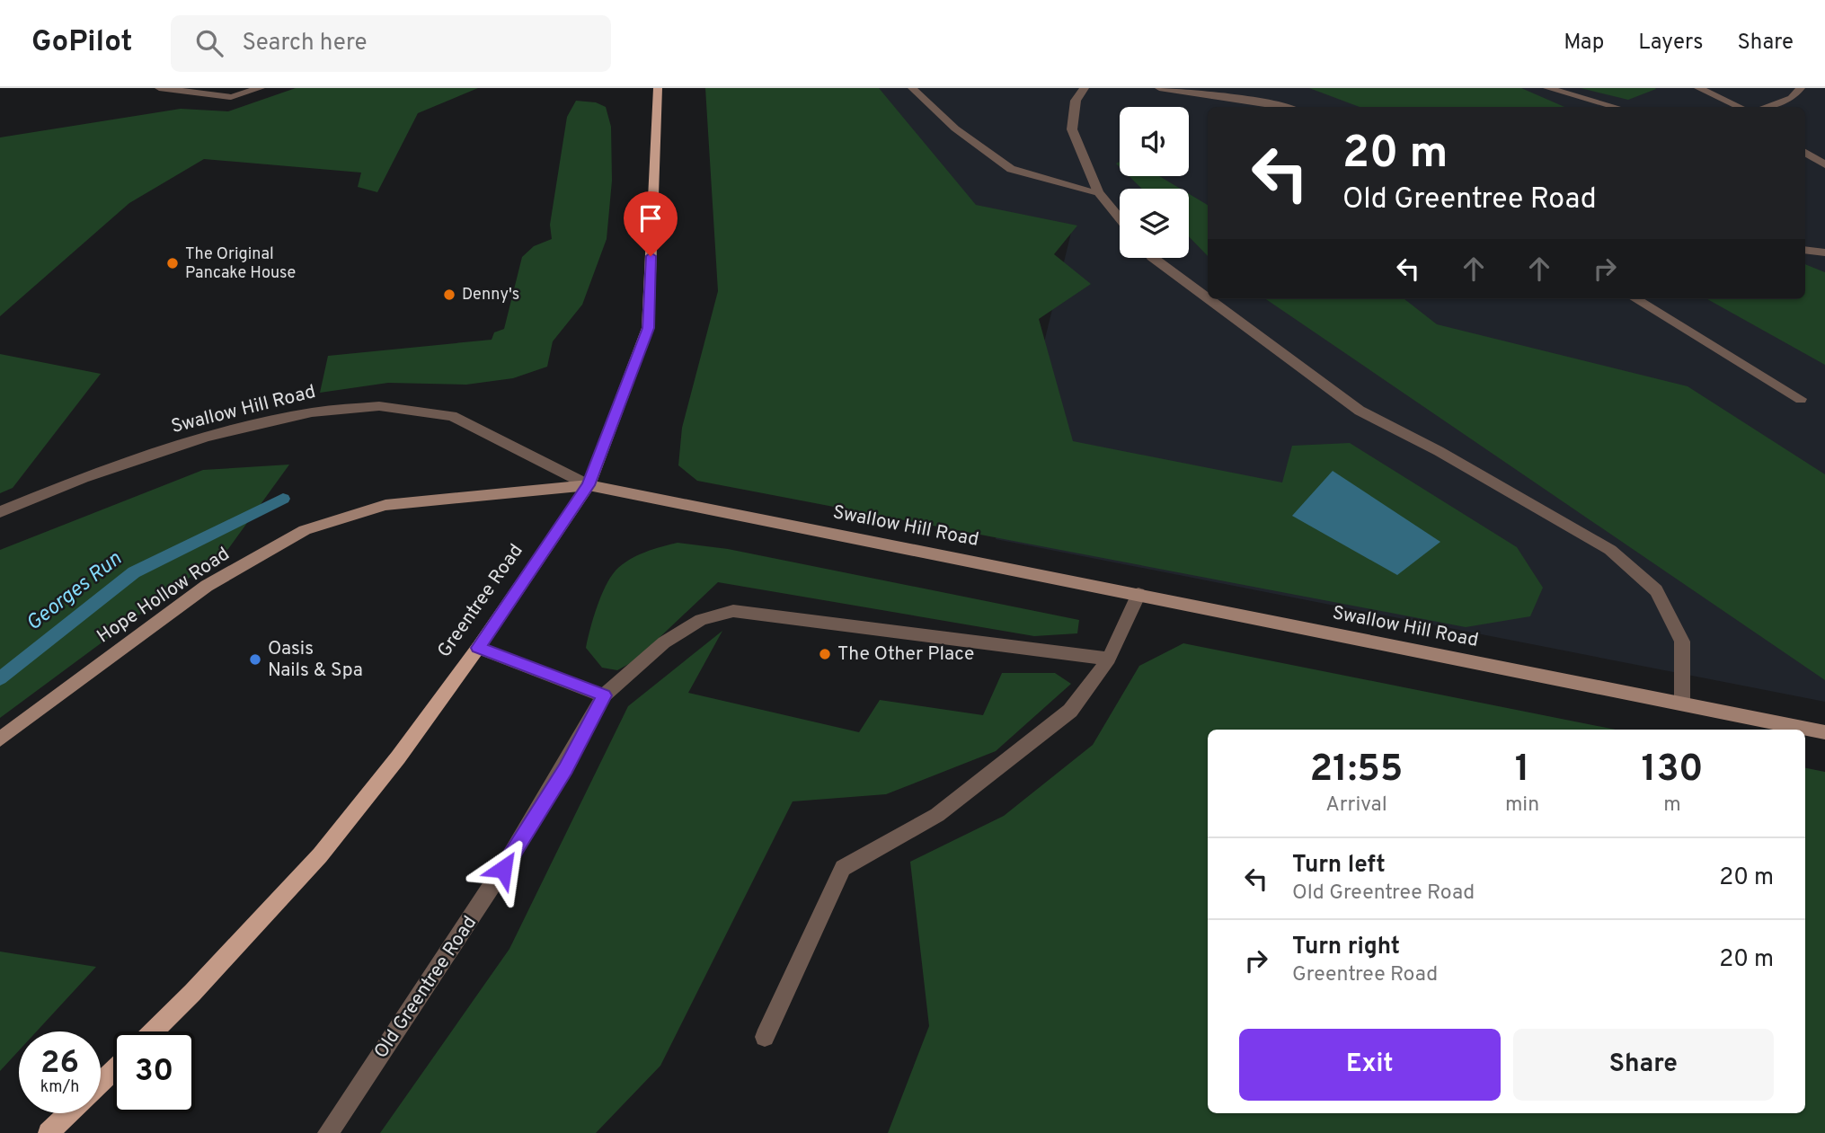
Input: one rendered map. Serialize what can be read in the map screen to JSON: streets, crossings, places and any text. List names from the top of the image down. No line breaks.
{"streets":{"main road":["Greentree Road"],"street":["Swallow Hill Road","Hope Hollow Road","Old Greentree Road"]},"crossings":[["Swallow Hill Road","Hope Hollow Road"],["Swallow Hill Road","Greentree Road"],["Hope Hollow Road","Greentree Road"]],"water":["Georges Run"],"places":["The Original Pancake House","Denny's","The Other Place","Oasis Nails & Spa"],"page":{"header":"GoPilot","search":"Search here","nav":["Map","Layers","Share"],"turn":["20 m","Old Greentree Road"],"eta":["21:55","Arrival","1","min","130","m"],"list":[{"name":"Turn left","note":"Old Greentree Road","value":"20 m"},{"name":"Turn right","note":"Greentree Road","value":"20 m"}],"buttons":["Exit","Share"],"speed":"26 km/h","limit":"30"}}
